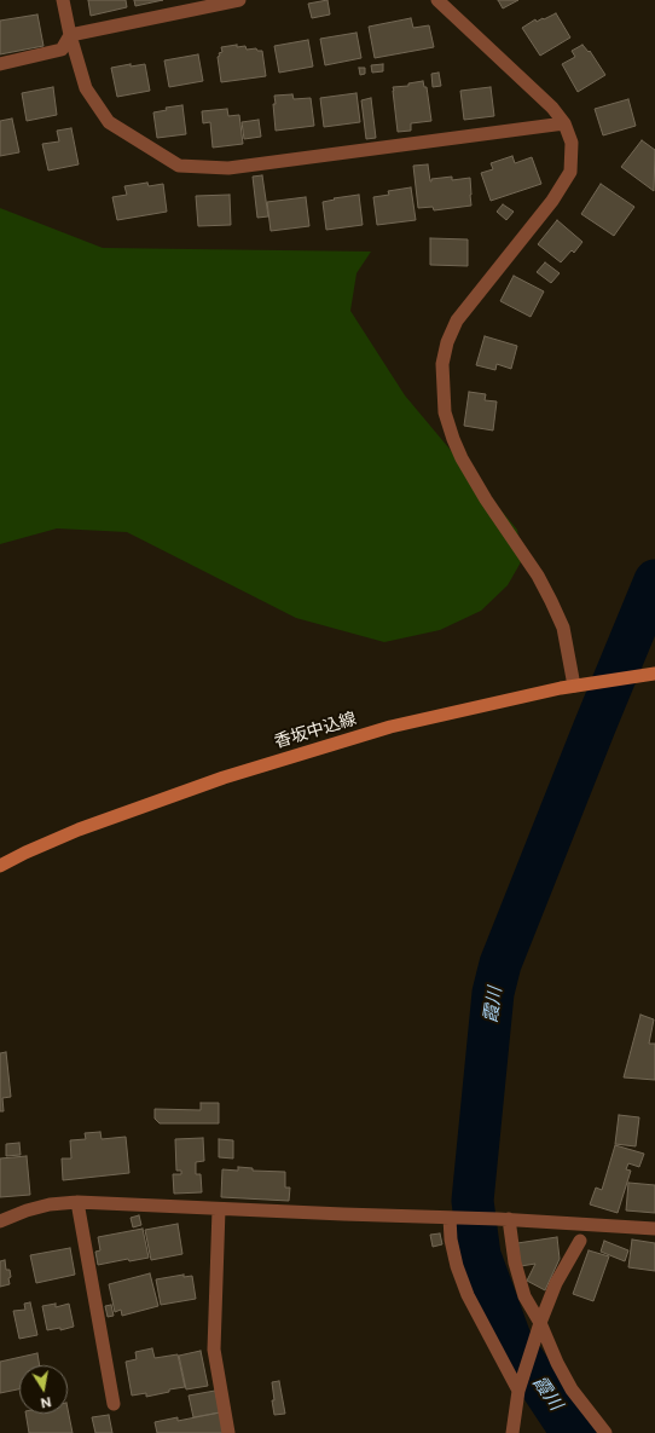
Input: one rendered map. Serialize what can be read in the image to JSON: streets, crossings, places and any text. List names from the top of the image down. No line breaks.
{"streets":{"main road":["香坂中込線"]},"water":["霞川"],"north":"bottom"}
